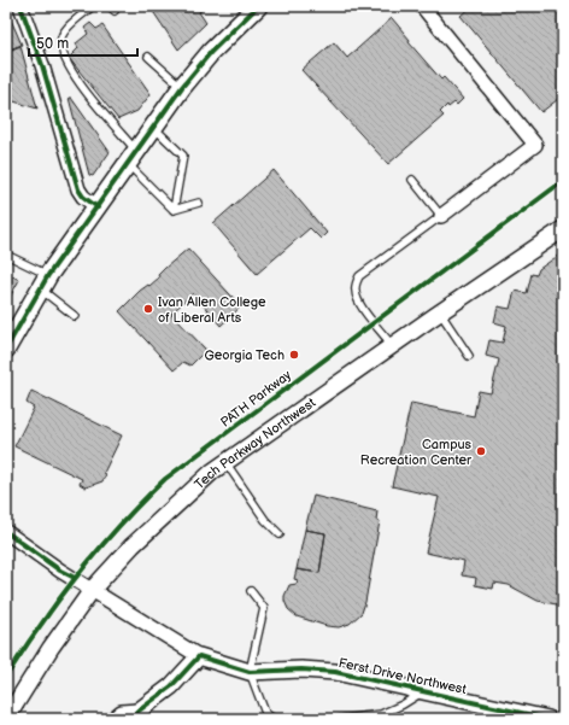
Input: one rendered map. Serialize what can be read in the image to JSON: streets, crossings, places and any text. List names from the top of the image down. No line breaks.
{"streets":{"street":["Tech Parkway Northwest","Ferst Drive Northwest"],"cycle path":["PATH Parkway"]},"places":["Ivan Allen College of Liberal Arts","Georgia Tech","Campus Recreation Center"],"scale_bar":"50 m"}
